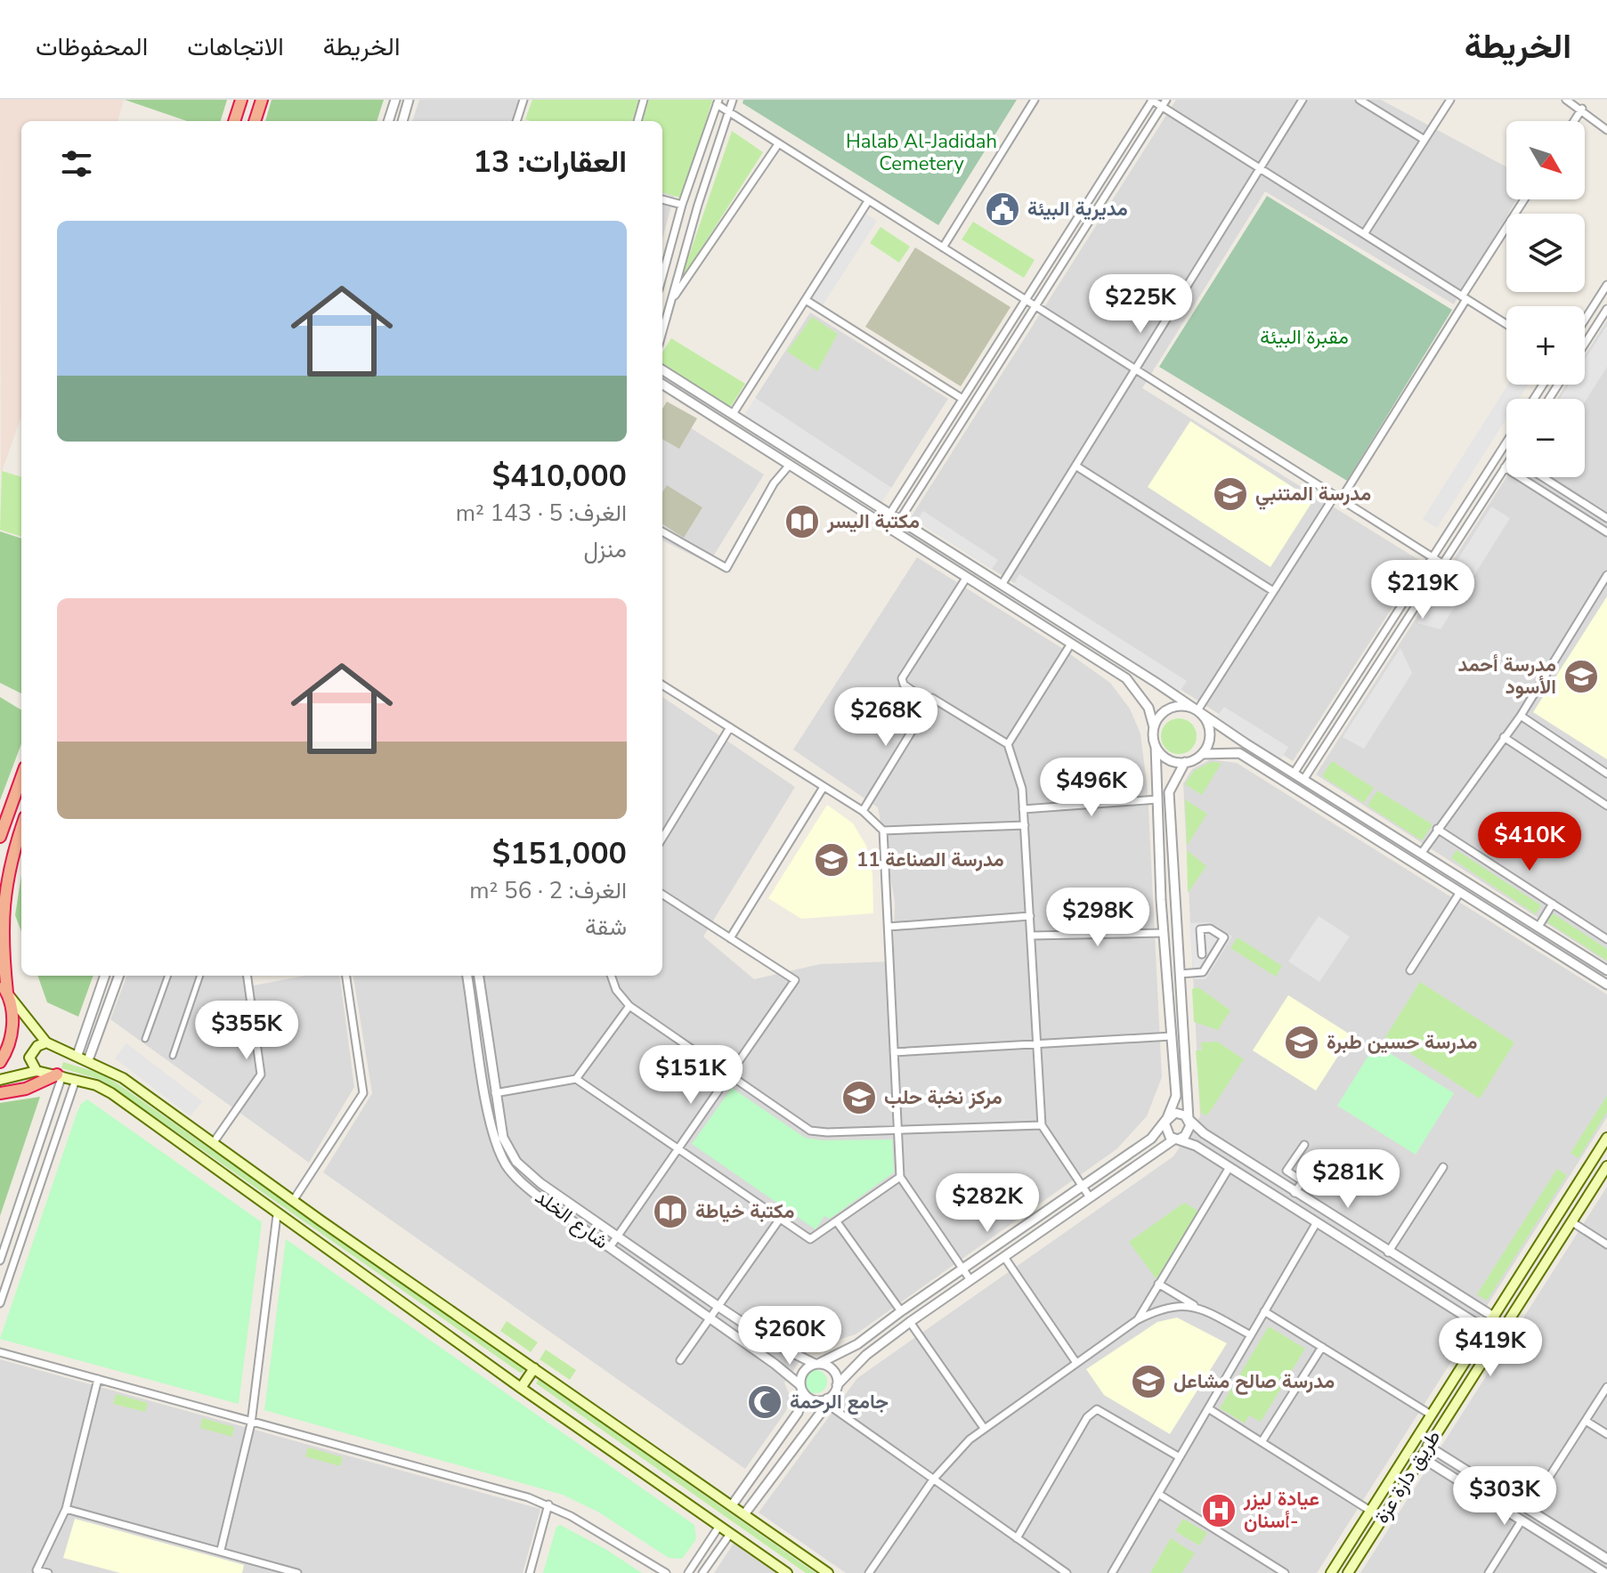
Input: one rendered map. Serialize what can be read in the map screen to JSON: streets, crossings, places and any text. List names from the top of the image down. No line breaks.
{"streets":{"main road":["طريق دارة عزة"],"street":["شارع الخلد"]},"parks":["Halab Al-Jadidah Cemetery","مقبرة البيئة"],"places":{"public building":["مديرية البيئة"],"school or university":["مدرسة المتنبي","مدرسة أحمد الأسود","مدرسة الصناعة 11","مدرسة حسين طبرة","مركز نخبة حلب","مدرسة صالح مشاعل"],"library":["مكتبة اليسر","مكتبة خياطة"],"mosque":["جامع الرحمة"],"hospital":["عيادة ليزر أسنان-"]},"north":"bottom right","page":{"header":"الخريطة","nav":["الخريطة","الاتجاهات","المحفوظات"],"map_buttons":["+","−"],"heading":"العقارات: 13","list":[{"name":"$410,000","note":"الغرف: 5 · 143 m² · منزل"},{"name":"$151,000","note":"الغرف: 2 · 56 m² · شقة"}],"price":["$225K","$219K","$268K","$496K","$410K","$298K","$355K","$151K","$281K","$282K","$260K","$419K","$303K"]}}
